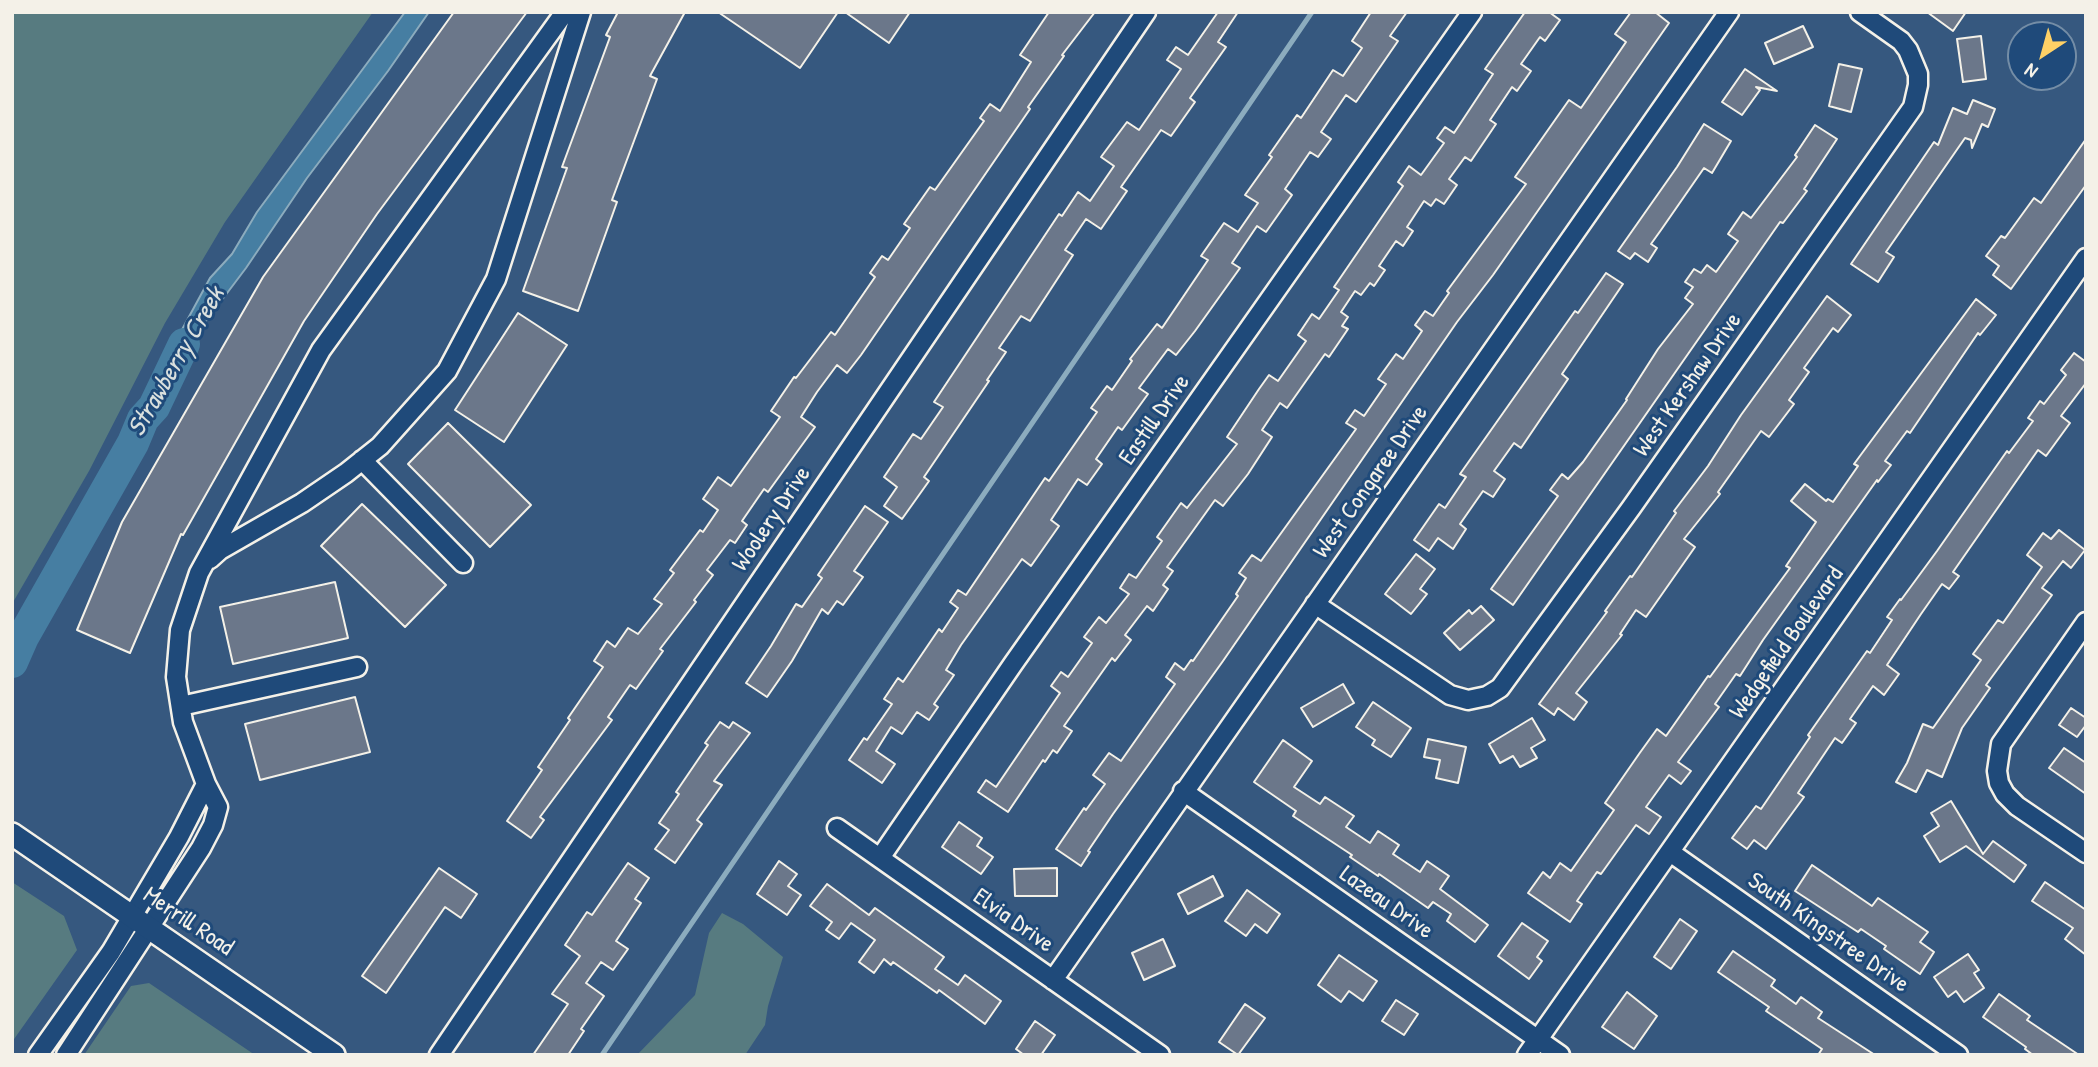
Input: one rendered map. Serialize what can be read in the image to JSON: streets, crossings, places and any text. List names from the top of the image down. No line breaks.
{"streets":{"main road":["Merrill Road"],"street":["West Kershaw Drive","Eastill Drive","West Congaree Drive","Woolery Drive","Wedgefield Boulevard","Lazeau Drive","Elvia Drive","South Kingstree Drive"]},"crossings":[["West Kershaw Drive","West Congaree Drive"],["Eastill Drive","Elvia Drive"],["West Congaree Drive","Lazeau Drive"],["West Congaree Drive","Elvia Drive"],["Wedgefield Boulevard","Lazeau Drive"],["Wedgefield Boulevard","South Kingstree Drive"]],"water":["Strawberry Creek"],"north":"bottom left"}
